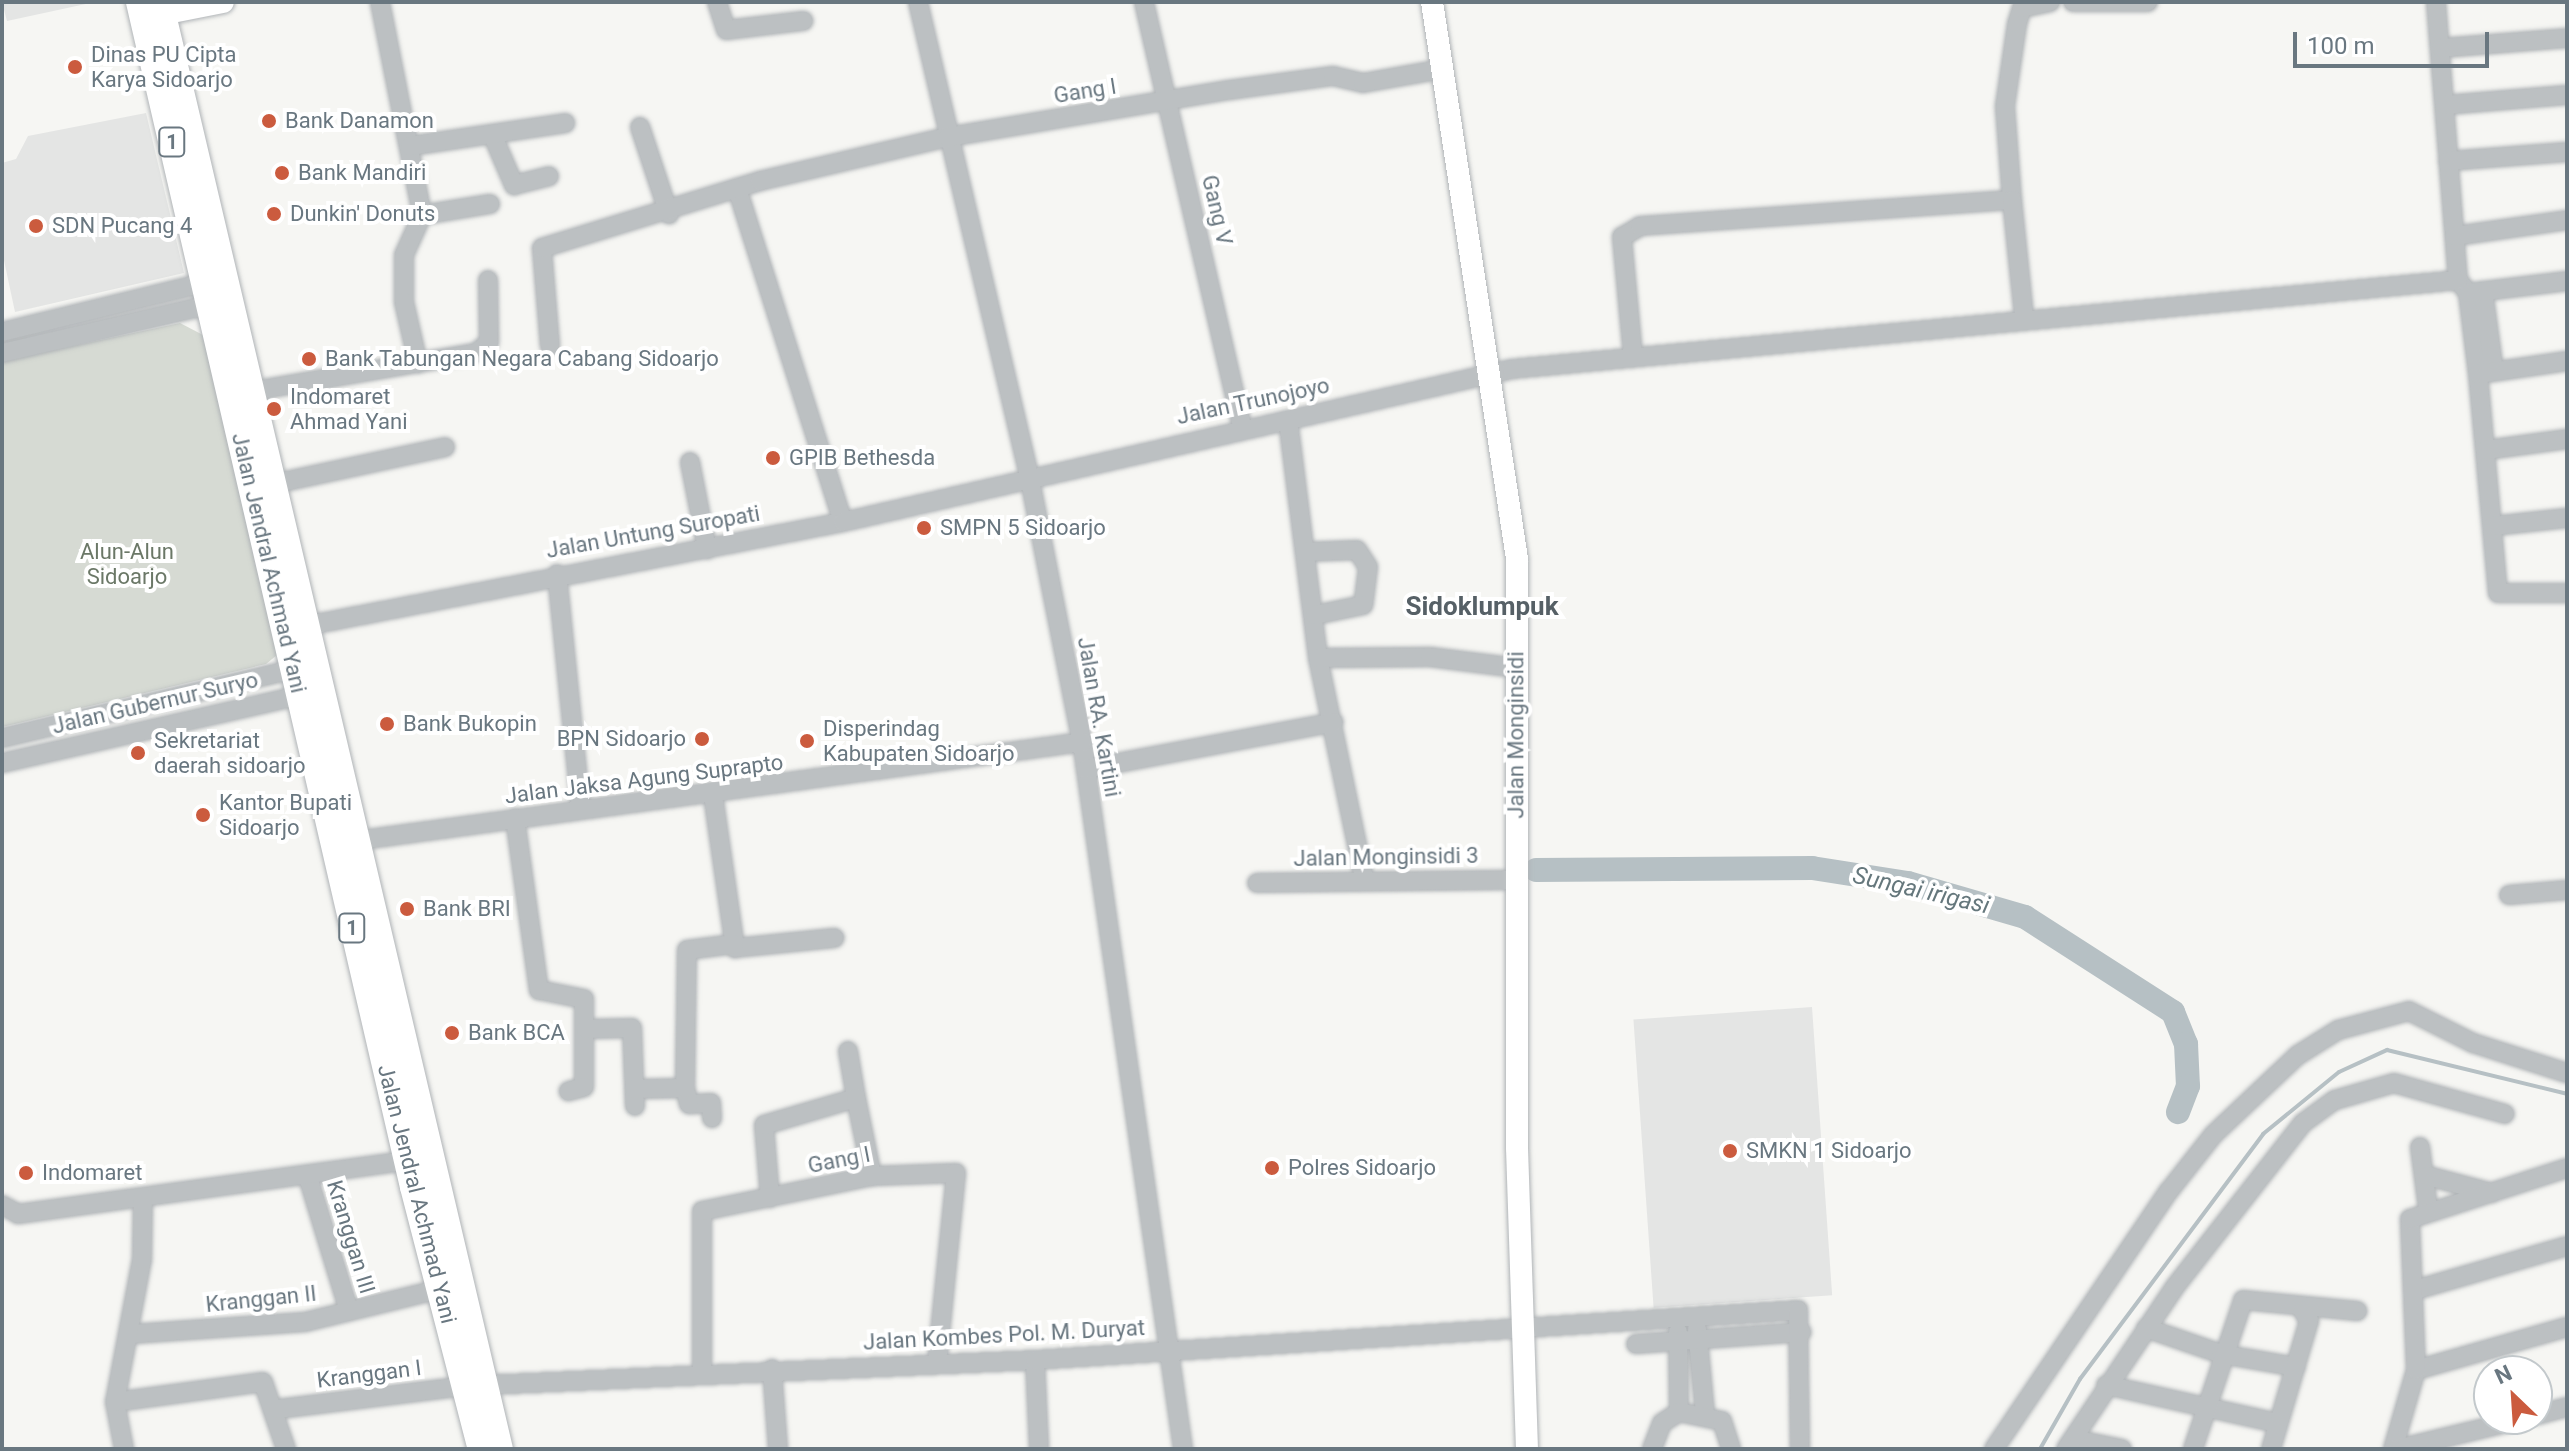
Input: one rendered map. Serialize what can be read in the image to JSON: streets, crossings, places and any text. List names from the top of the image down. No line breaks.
{"streets":{"highway":["1","Jalan Jendral Achmad Yani"],"main road":["Jalan Monginsidi"],"street":["Gang I","Gang V","Jalan Trunojoyo","Jalan Untung Suropati","Jalan Gubernur Suryo","Jalan RA. Kartini","Jalan Jaksa Agung Suprapto","Jalan Monginsidi 3","Kranggan III","Kranggan II","Jalan Kombes Pol. M. Duryat","Kranggan I"]},"crossings":[["Gang I","Gang V"],["Gang I","Jalan RA. Kartini"],["Gang I","Jalan Monginsidi"],["Gang I","Jalan Kombes Pol. M. Duryat"],["Gang V","Jalan Trunojoyo"],["Jalan Trunojoyo","Jalan Untung Suropati"],["Jalan Trunojoyo","Jalan RA. Kartini"],["Jalan Trunojoyo","Jalan Monginsidi"],["Jalan Untung Suropati","Jalan Jendral Achmad Yani"],["Jalan Untung Suropati","Jalan RA. Kartini"],["Jalan Jendral Achmad Yani","Jalan Gubernur Suryo"],["Jalan Jendral Achmad Yani","Jalan Jaksa Agung Suprapto"],["Jalan Jendral Achmad Yani","Kranggan II"],["Jalan Jendral Achmad Yani","Jalan Kombes Pol. M. Duryat"],["Jalan Jendral Achmad Yani","Kranggan I"],["Jalan RA. Kartini","Jalan Jaksa Agung Suprapto"],["Jalan RA. Kartini","Jalan Kombes Pol. M. Duryat"],["Jalan Monginsidi","Jalan Monginsidi 3"],["Jalan Monginsidi","Jalan Kombes Pol. M. Duryat"],["Kranggan III","Kranggan II"],["Jalan Kombes Pol. M. Duryat","Kranggan I"]],"districts":["Sidoklumpuk"],"water":["Sungai irigasi"],"parks":["Alun-Alun Sidoarjo"],"places":["Dinas PU Cipta Karya Sidoarjo","Bank Danamon","Bank Mandiri","Dunkin' Donuts","SDN Pucang 4","Bank Tabungan Negara Cabang Sidoarjo","Indomaret Ahmad Yani","GPIB Bethesda","SMPN 5 Sidoarjo","Bank Bukopin","BPN Sidoarjo","Disperindag Kabupaten Sidoarjo","Sekretariat daerah sidoarjo","Kantor Bupati Sidoarjo","Bank BRI","Bank BCA","SMKN 1 Sidoarjo","Polres Sidoarjo","Indomaret"],"scale_bar":"100 m","north":"top left"}
